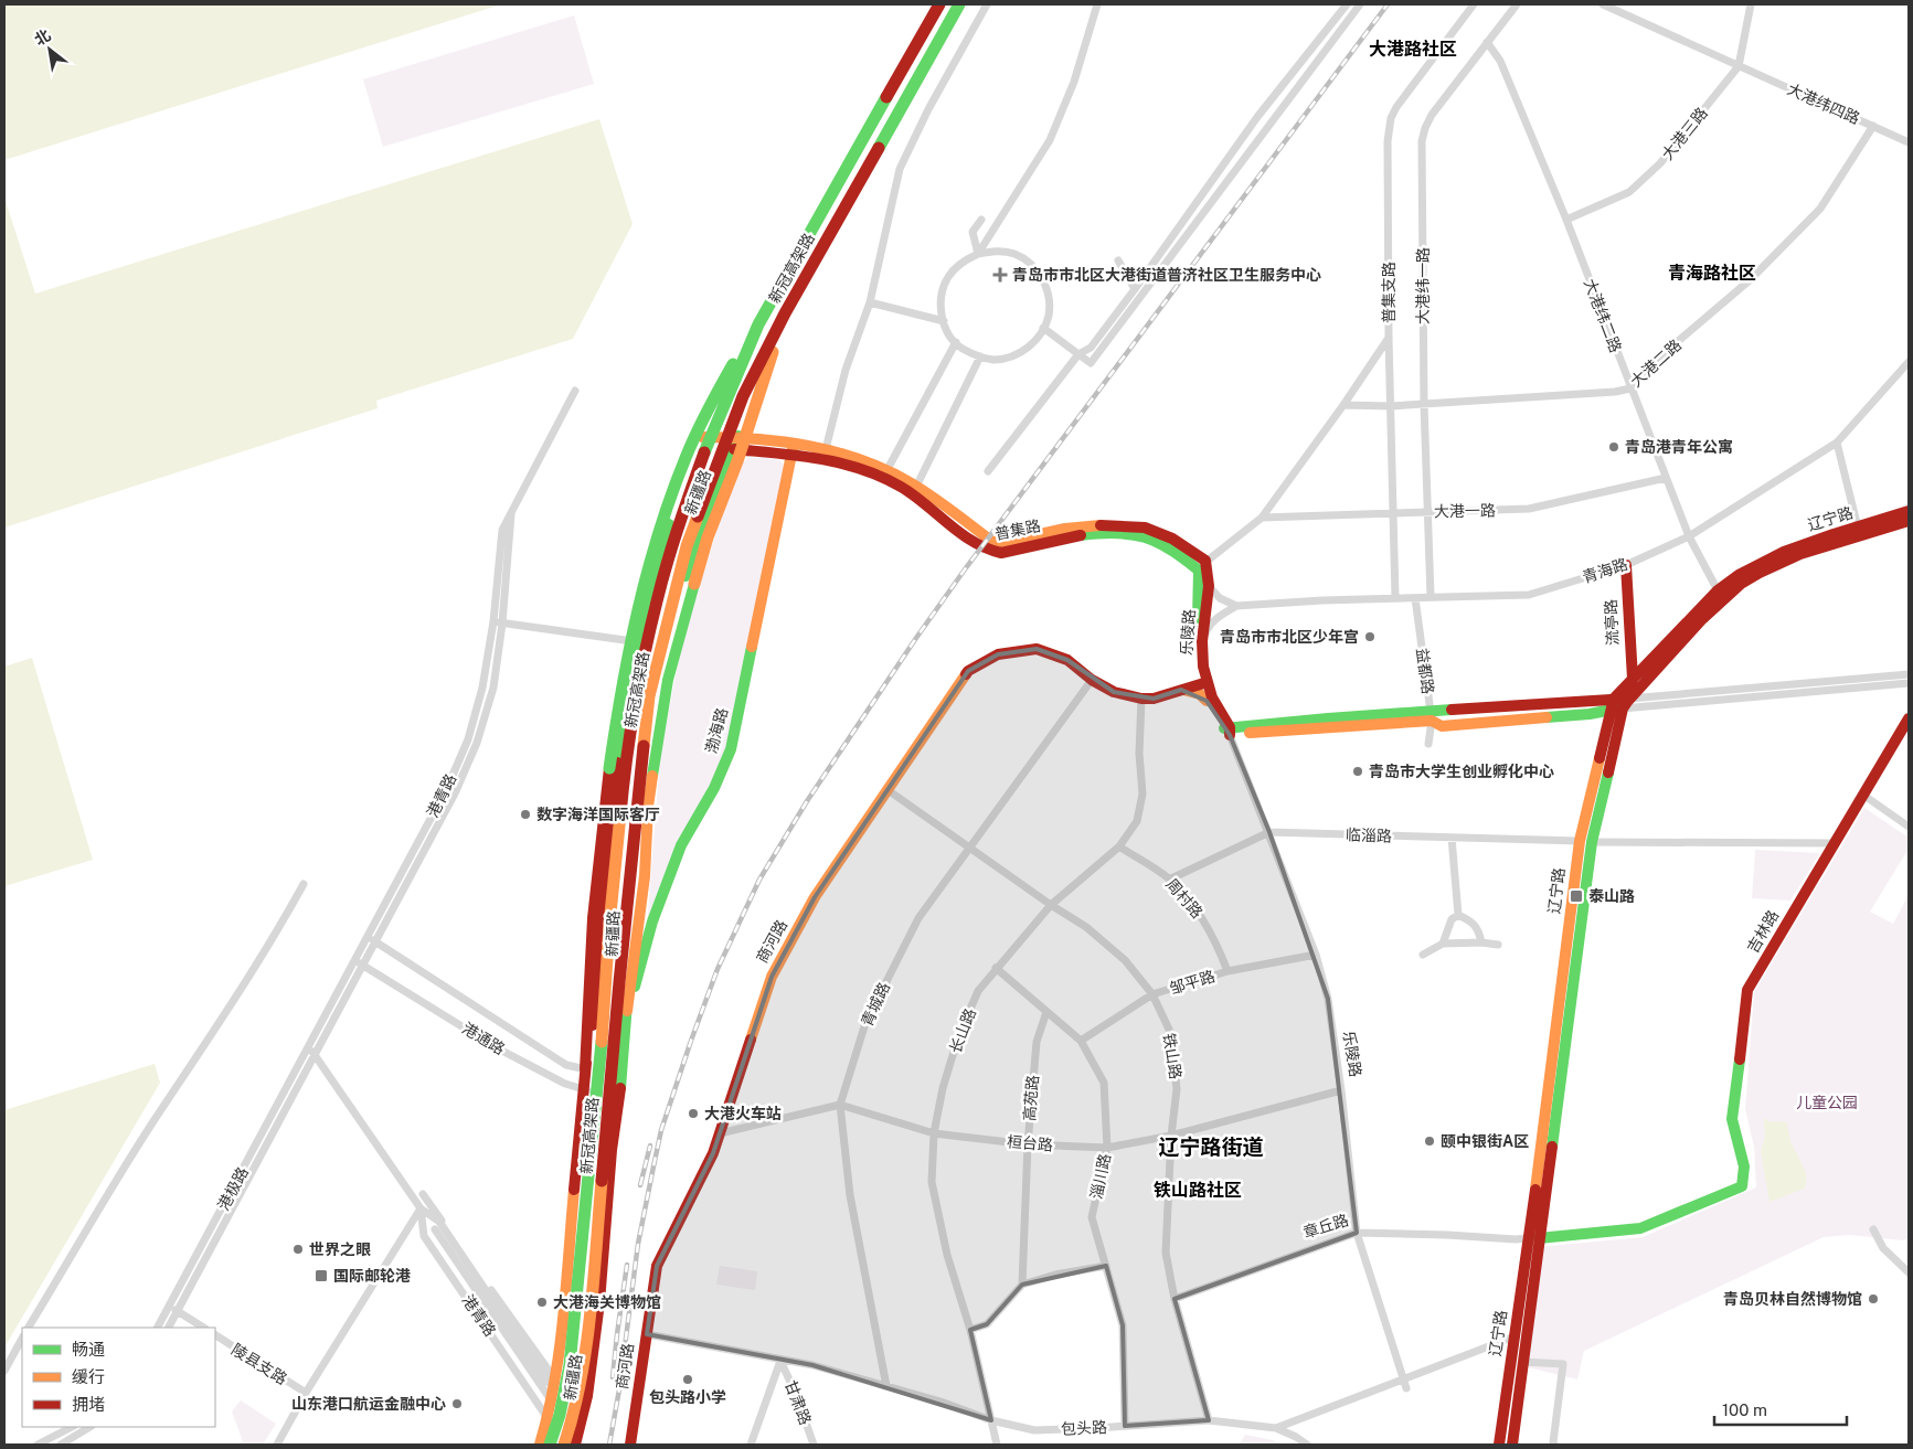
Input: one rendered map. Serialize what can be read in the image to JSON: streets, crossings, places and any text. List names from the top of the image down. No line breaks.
{"streets":{"main road":["新冠高架路","新疆路","辽宁路","普集路","流亭路","乐陵路","渤海路","吉林路","商河路","章丘路"],"street":["大港纬四路","大港三路","大港纬一路","普集支路","大港纬二路","大港二路","大港一路","青海路","益都路","港青路","临淄路","周村路","邹平路","青城路","长山路","港通路","铁山路","高苑路","桓台路","淄川路","港极路","陵县支路","甘肃路","包头路"]},"crossings":[["大港纬四路","大港三路"],["大港纬四路","大港二路"],["大港三路","大港纬二路"],["大港纬一路","大港纬二路"],["大港纬一路","大港二路"],["大港纬一路","大港一路"],["大港纬一路","青海路"],["普集支路","大港二路"],["普集支路","大港一路"],["普集支路","普集路"],["普集支路","乐陵路"],["大港纬二路","大港二路"],["大港纬二路","大港一路"],["大港纬二路","辽宁路"],["大港纬二路","青海路"],["新疆路","普集路"],["新疆路","渤海路"],["新疆路","港青路"],["新疆路","港通路"],["辽宁路","流亭路"],["辽宁路","临淄路"],["辽宁路","章丘路"],["辽宁路","包头路"],["普集路","乐陵路"],["普集路","渤海路"],["青海路","流亭路"],["青海路","乐陵路"],["青海路","益都路"],["乐陵路","临淄路"],["乐陵路","商河路"],["乐陵路","邹平路"],["乐陵路","桓台路"],["乐陵路","章丘路"],["乐陵路","包头路"],["港青路","港通路"],["港青路","港极路"],["临淄路","周村路"],["临淄路","吉林路"],["周村路","邹平路"],["周村路","长山路"],["吉林路","章丘路"],["商河路","青城路"],["商河路","长山路"],["商河路","铁山路"],["商河路","包头路"],["邹平路","铁山路"],["邹平路","淄川路"],["青城路","铁山路"],["青城路","桓台路"],["青城路","包头路"],["长山路","铁山路"],["长山路","桓台路"],["长山路","淄川路"],["长山路","包头路"],["铁山路","桓台路"],["铁山路","章丘路"],["铁山路","包头路"],["高苑路","桓台路"],["高苑路","淄川路"],["桓台路","淄川路"],["淄川路","包头路"],["甘肃路","包头路"]],"districts":["大港路社区","青海路社区","辽宁路街道","铁山路社区"],"parks":["儿童公园"],"places":{"health":["青岛市市北区大港街道普济社区卫生服务中心"],"other":["青岛港青年公寓","青岛市市北区少年宫","青岛市大学生创业孵化中心","数字海洋国际客厅","大港火车站","颐中银街A区","世界之眼","青岛贝林自然博物馆","大港海关博物馆","包头路小学","山东港口航运金融中心"],"transit":["泰山路","国际邮轮港"]},"legend":["畅通","缓行","拥堵"],"scale_bar":"100 m","north":"top left"}
